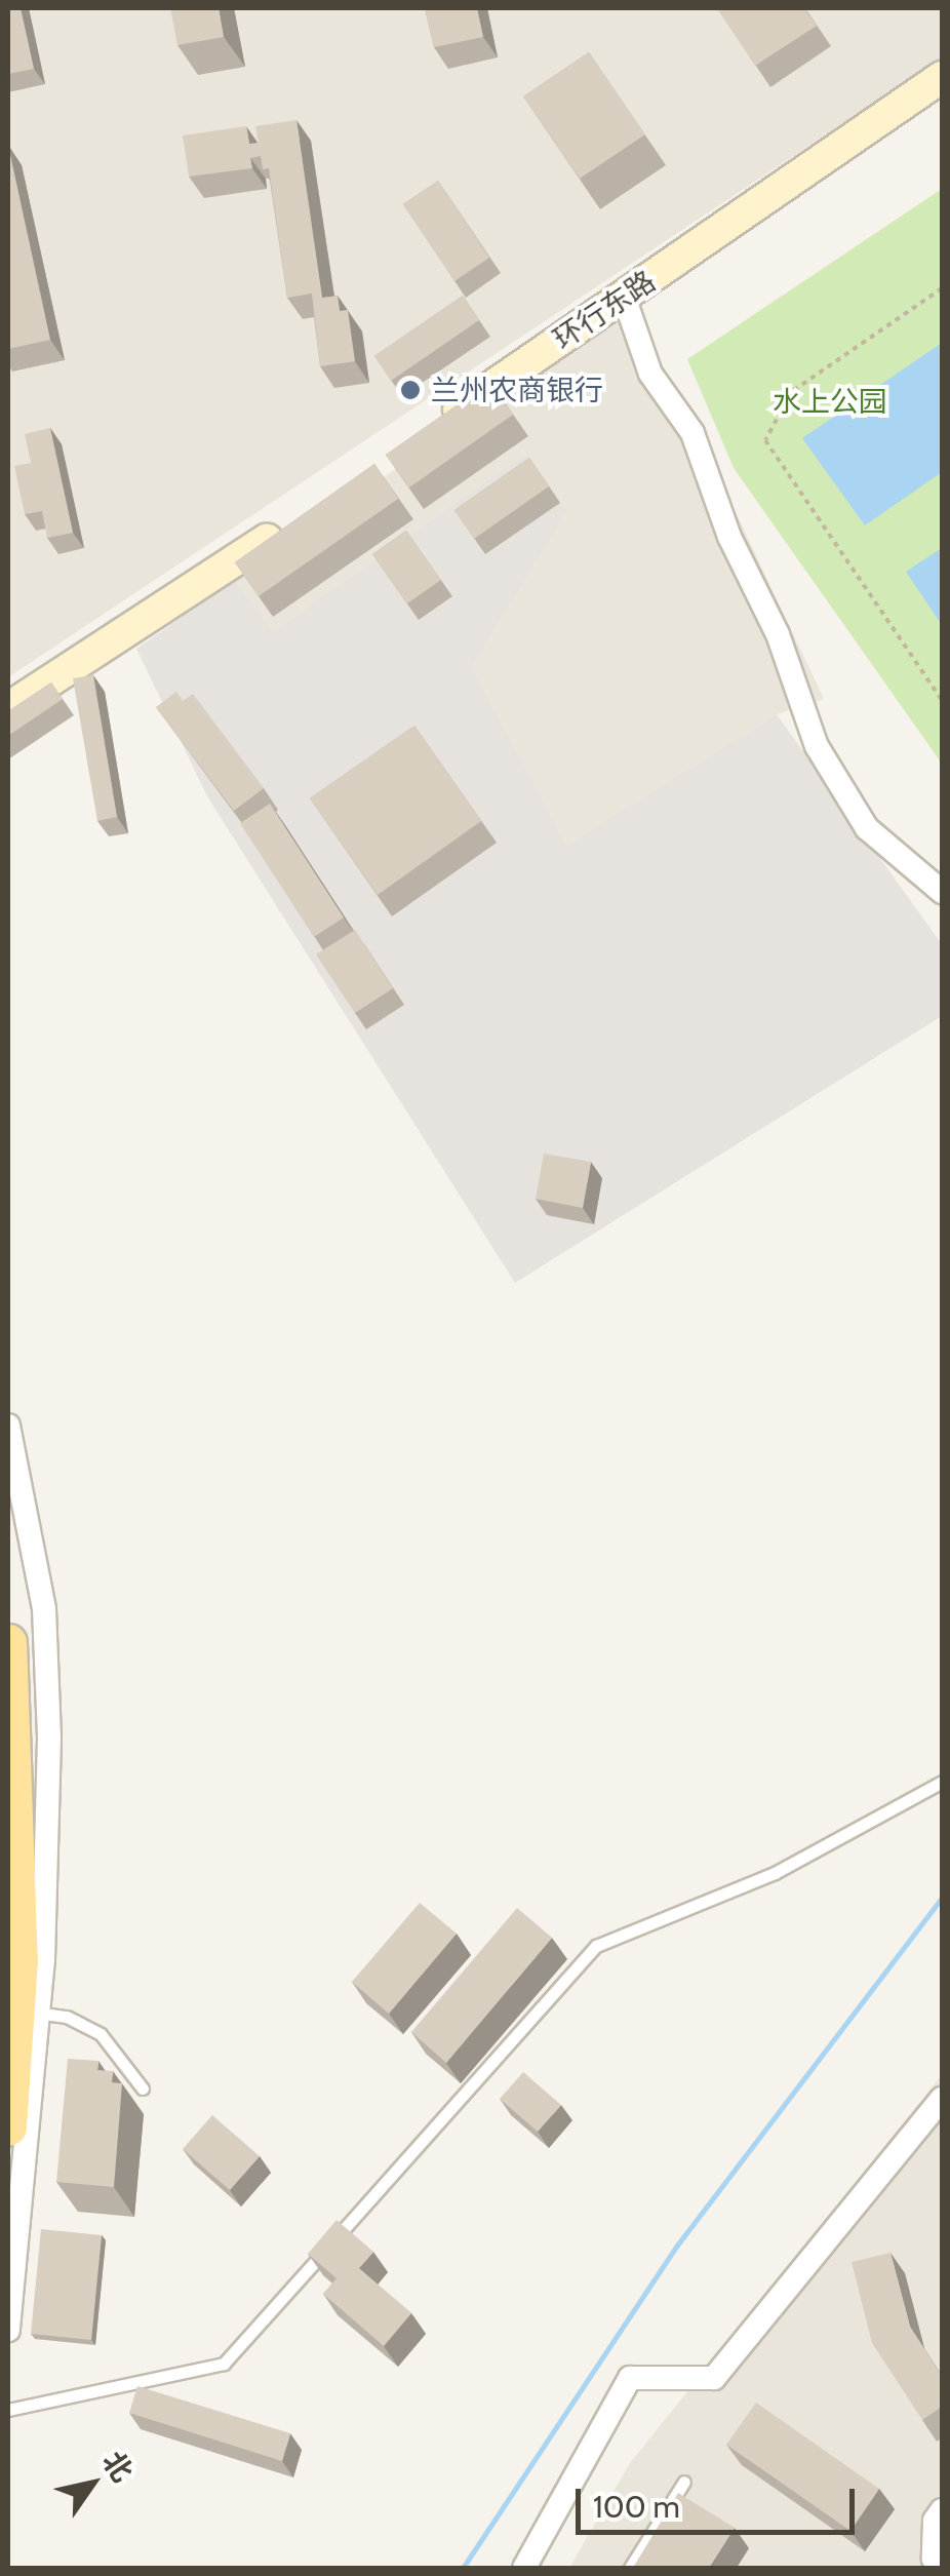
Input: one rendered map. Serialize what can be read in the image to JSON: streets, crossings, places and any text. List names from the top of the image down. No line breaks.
{"streets":{"street":["环行东路"]},"parks":["水上公园"],"places":["兰州农商银行"],"scale_bar":"100 m","north":"top right"}
